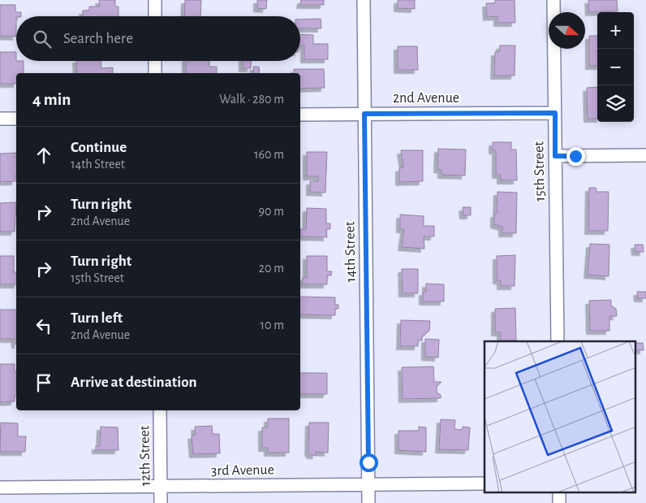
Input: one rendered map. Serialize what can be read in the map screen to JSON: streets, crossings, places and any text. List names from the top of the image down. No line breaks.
{"streets":{"street":["2nd Avenue","15th Street","14th Street","12th Street","3rd Avenue"]},"crossings":[["2nd Avenue","15th Street"],["2nd Avenue","14th Street"],["14th Street","3rd Avenue"],["12th Street","3rd Avenue"]],"north":"right","page":{"map_buttons":["+","−"],"search":"Search here","heading":["4 min","Walk · 280 m"],"list":[["Continue","14th Street","160 m"],["Turn right","2nd Avenue","90 m"],["Turn right","15th Street","20 m"],["Turn left","2nd Avenue","10 m"],"Arrive at destination"]}}
